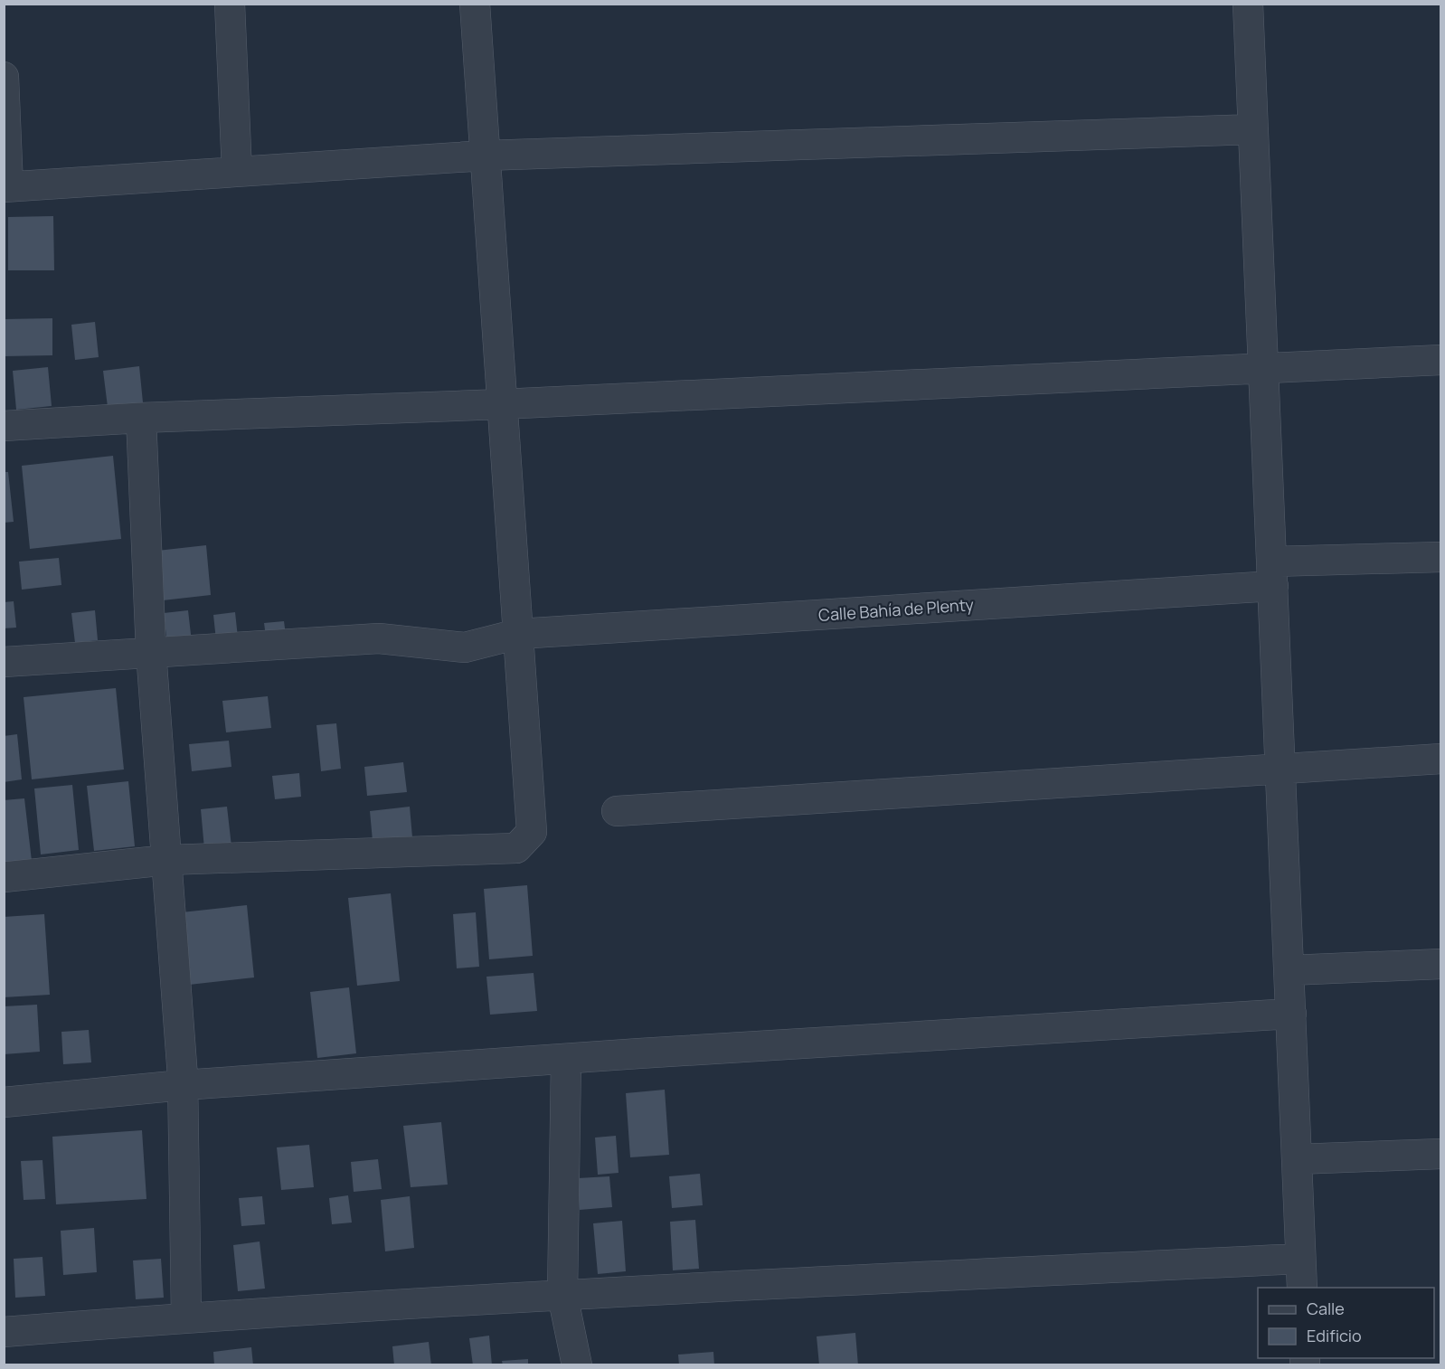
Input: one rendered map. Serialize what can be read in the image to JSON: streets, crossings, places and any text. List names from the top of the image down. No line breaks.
{"streets":{"street":["Calle Bahía de Plenty"]},"legend":["Calle","Edificio"]}
